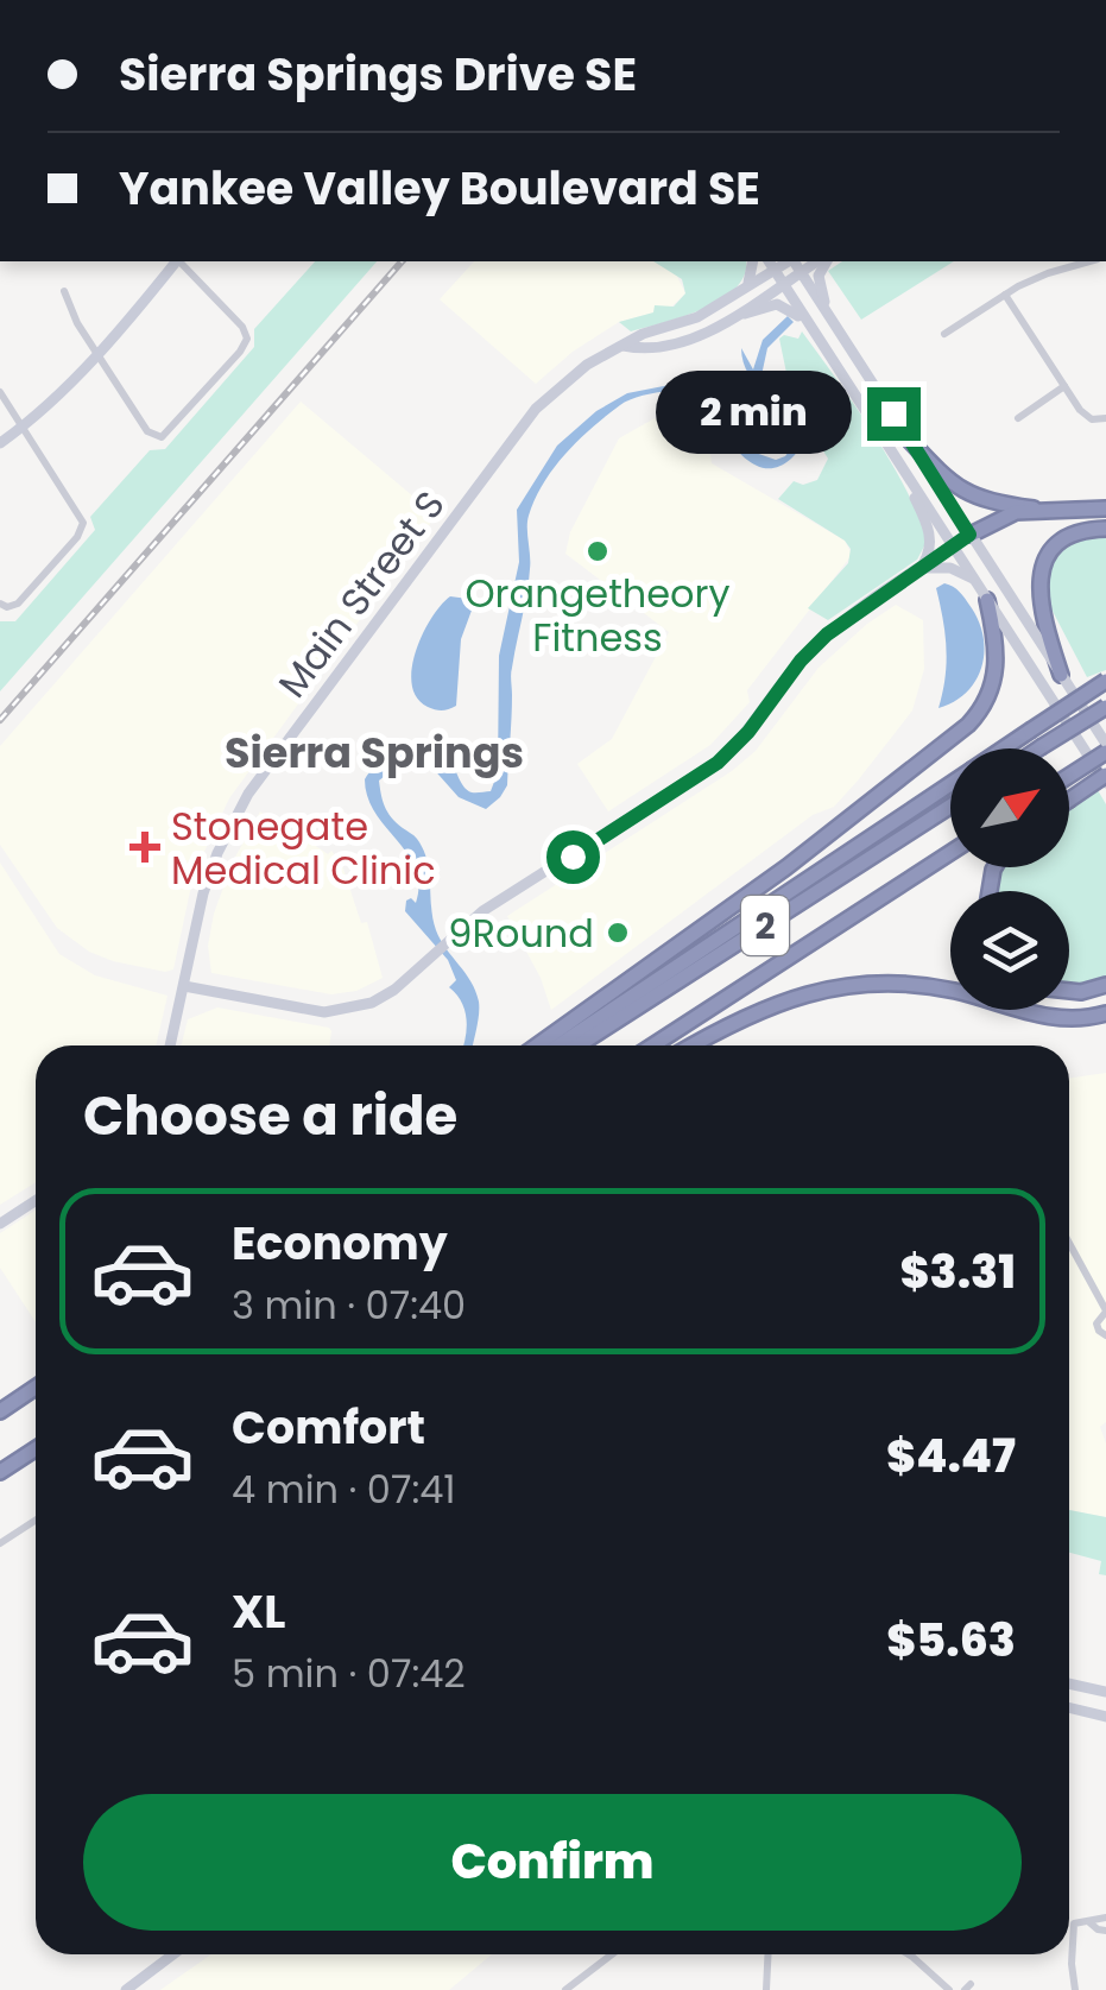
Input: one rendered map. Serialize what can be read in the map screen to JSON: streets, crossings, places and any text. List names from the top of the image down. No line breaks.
{"streets":{"highway":["2"],"main road":["Main Street S"]},"districts":["Sierra Springs"],"places":{"other":["Orangetheory Fitness","9Round"],"health":["Stonegate Medical Clinic"]},"north":"top right","page":{"banner":["Sierra Springs Drive SE","Yankee Valley Boulevard SE"],"bubble":"2 min","heading":"Choose a ride","list":[{"name":"Economy","note":"3 min · 07:40","value":"$3.31"},{"name":"Comfort","note":"4 min · 07:41","value":"$4.47"},{"name":"XL","note":"5 min · 07:42","value":"$5.63"}],"buttons":"Confirm"}}
